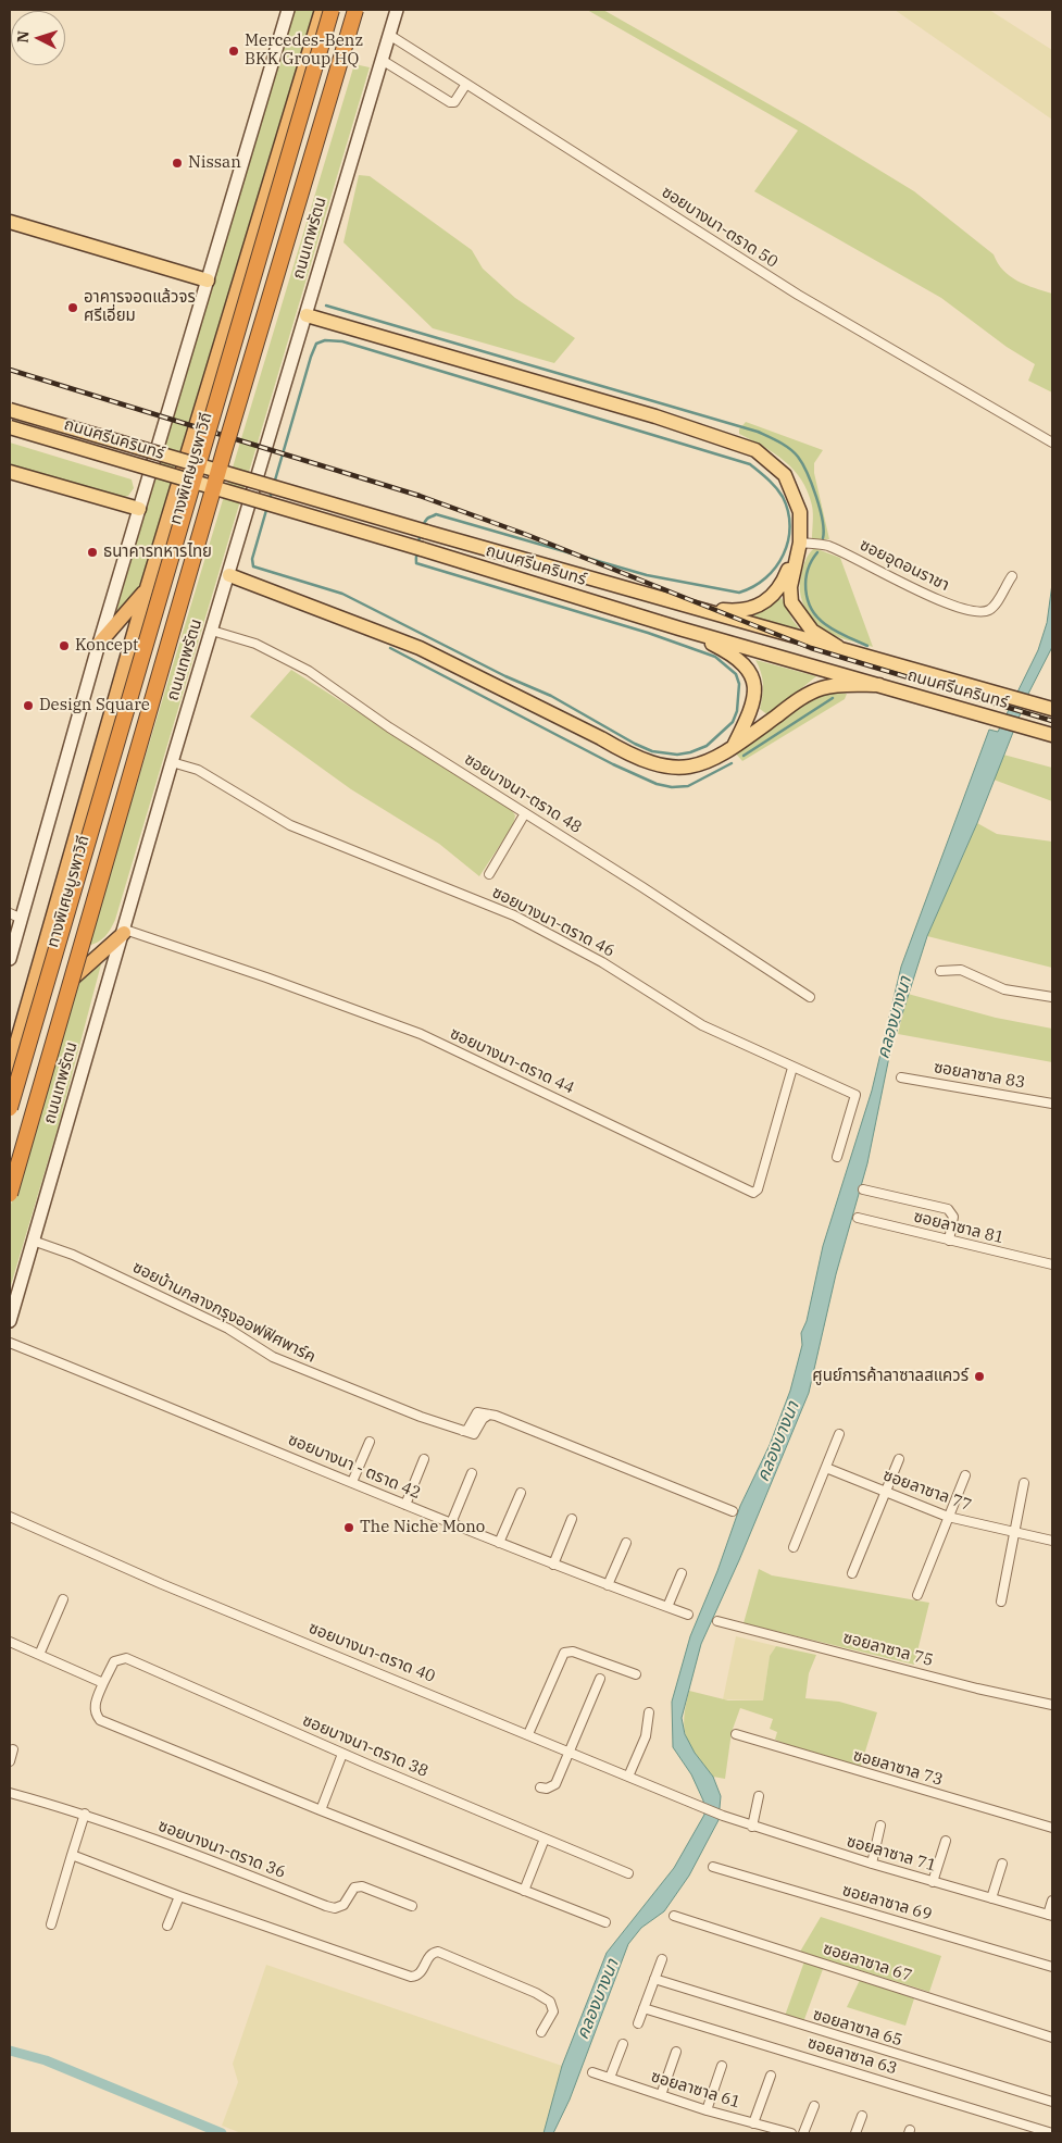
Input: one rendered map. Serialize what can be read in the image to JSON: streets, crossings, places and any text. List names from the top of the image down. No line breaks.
{"streets":{"highway":["ถนนเทพรัตน","ทางพิเศษบูรพาวิถี"],"main road":["ถนนศรีนครินทร์"],"street":["ซอยบางนา-ตราด 50","ซอยอุดอนราชา","ซอยบางนา-ตราด 48","ซอยบางนา-ตราด 46","ซอยบางนา-ตราด 44","ซอยลาซาล 83","ซอยลาซาล 81","ซอยบ้านกลางกรุงออฟฟิศพาร์ค","ซอยบางนา - ตราด 42","ซอยลาซาล 77","ซอยลาซาล 75","ซอยบางนา-ตราด 40","ซอยบางนา-ตราด 38","ซอยลาซาล 73","ซอยบางนา-ตราด 36","ซอยลาซาล 71","ซอยลาซาล 69","ซอยลาซาล 67","ซอยลาซาล 65","ซอยลาซาล 63","ซอยลาซาล 61"]},"crossings":[["ซอยบางนา-ตราด 50","ถนนเทพรัตน"],["ถนนเทพรัตน","ซอยบางนา-ตราด 48"],["ถนนเทพรัตน","ซอยบางนา-ตราด 46"],["ถนนเทพรัตน","ซอยบางนา-ตราด 44"],["ถนนเทพรัตน","ซอยบ้านกลางกรุงออฟฟิศพาร์ค"],["ซอยบางนา-ตราด 46","ซอยบางนา-ตราด 44"],["ซอยบางนา-ตราด 40","ซอยลาซาล 71"]],"water":["คลองบางนา"],"places":["Mercedes-Benz BKK Group HQ","Nissan","อาคารจอดแล้วจร ศรีเอี่ยม","ธนาคารทหารไทย","Koncept","Design Square","ศูนย์การค้าลาซาลสแควร์","The Niche Mono"],"north":"left"}
